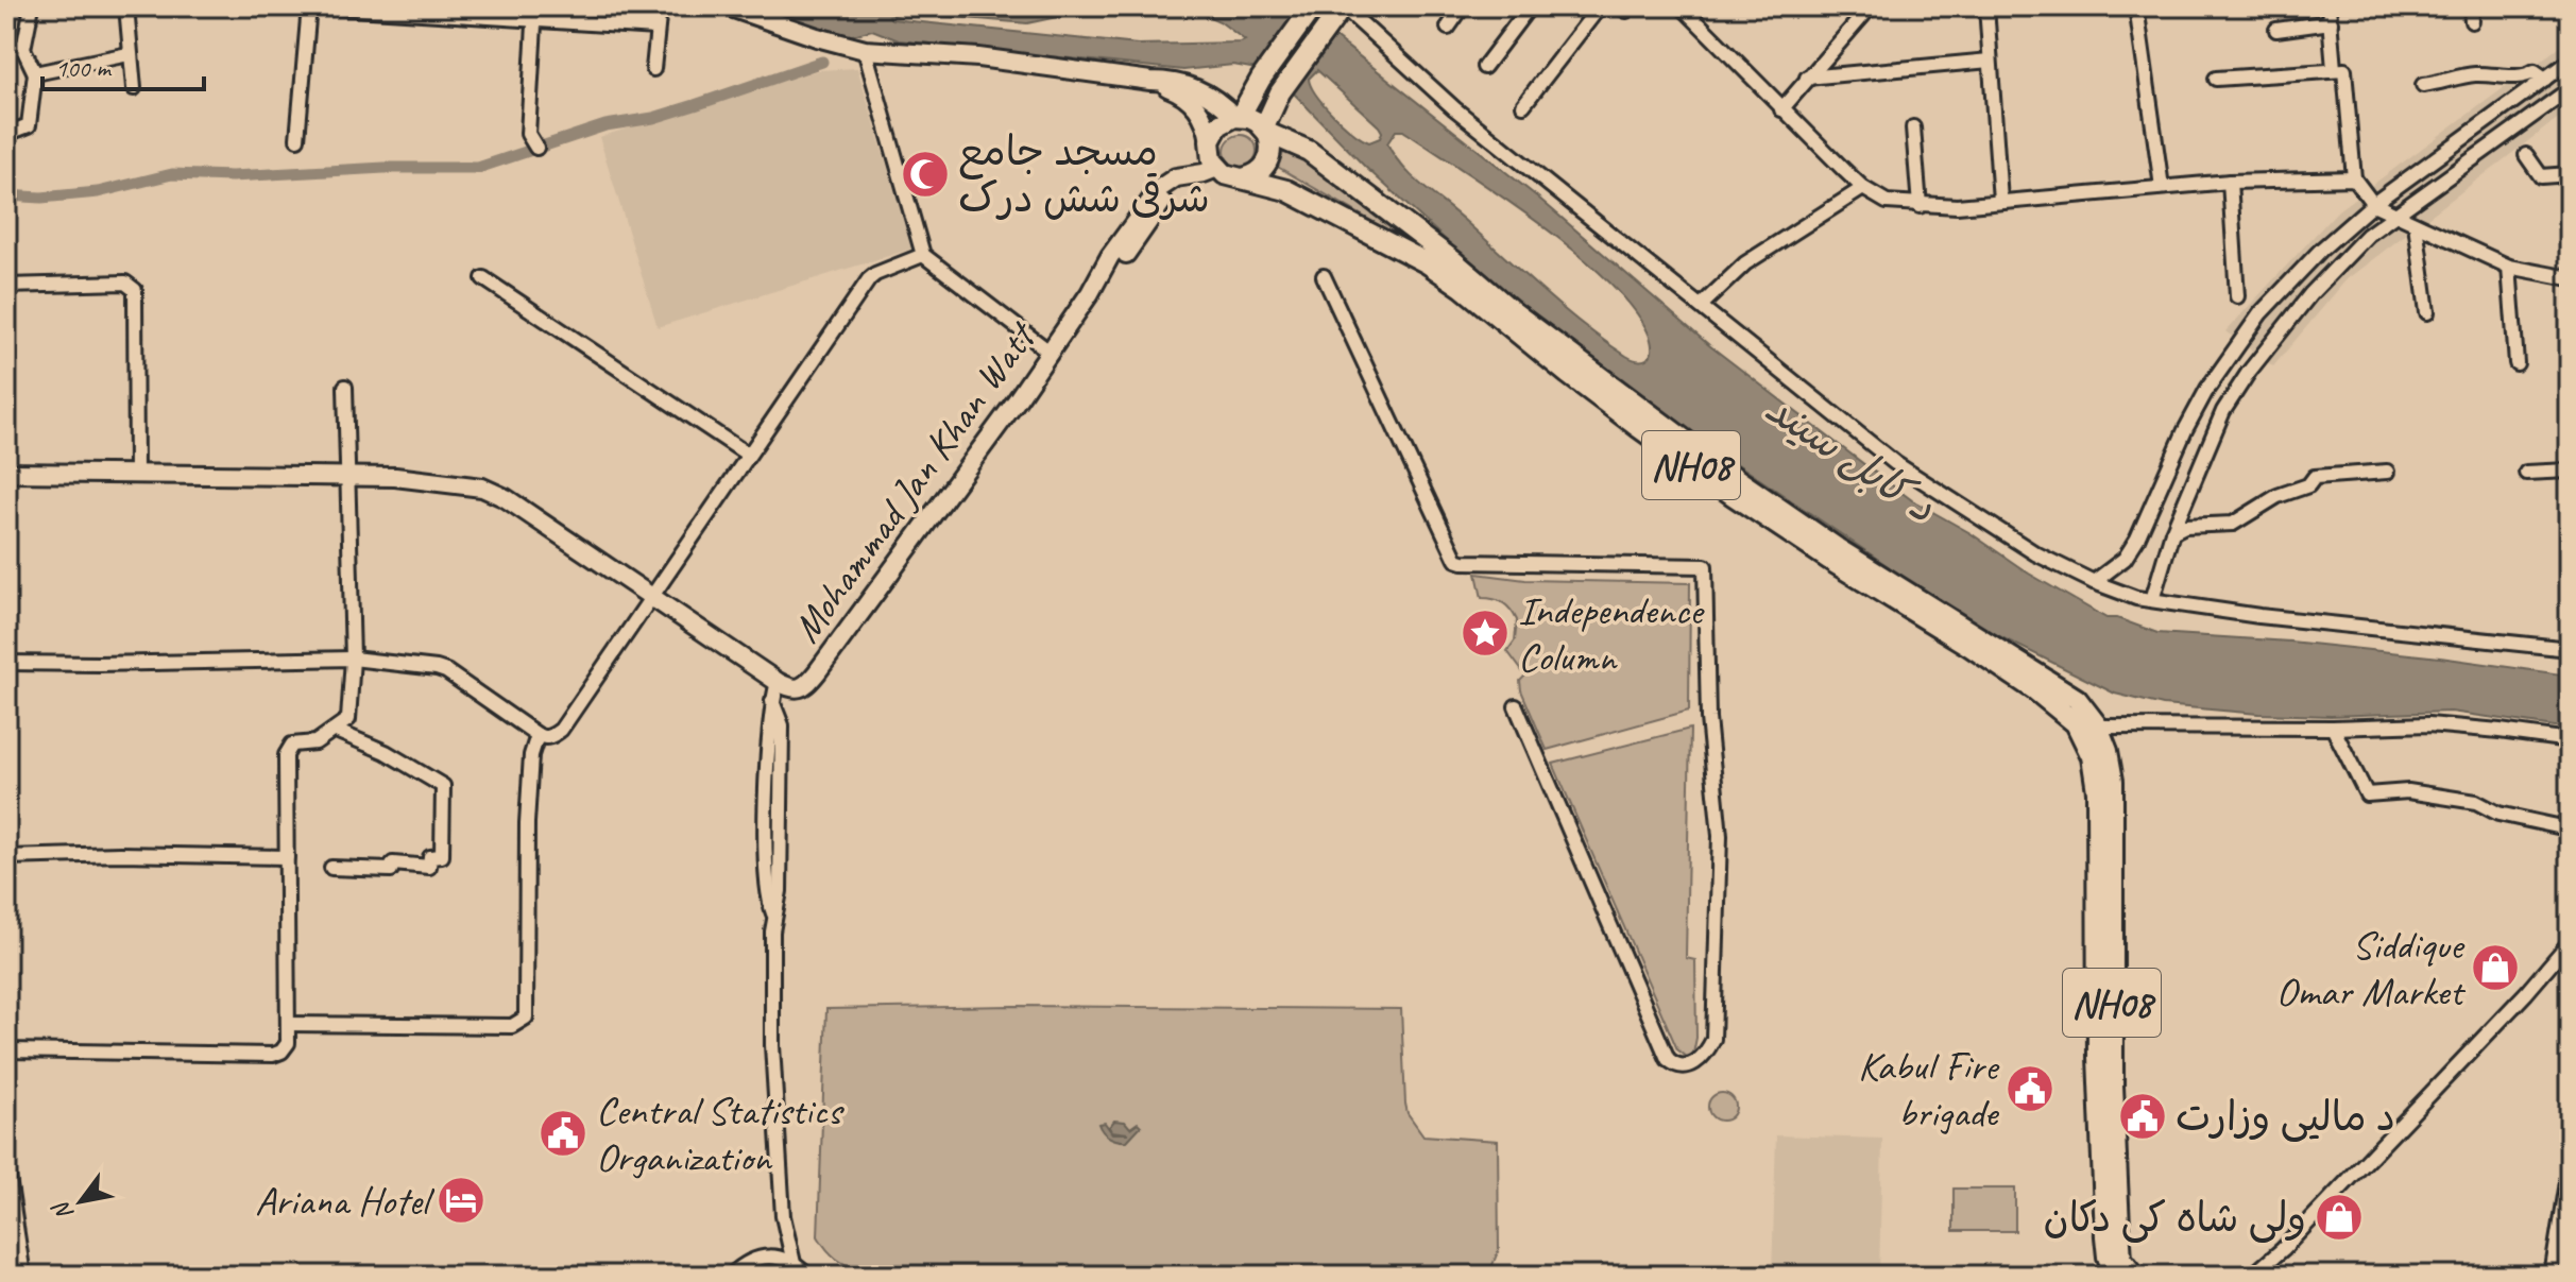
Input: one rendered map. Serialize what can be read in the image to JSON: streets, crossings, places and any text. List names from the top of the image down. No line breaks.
{"streets":{"highway":["NH08"],"main road":["Mohammad Jan Khan Watt"]},"crossings":[["NH08","Mohammad Jan Khan Watt"]],"water":["د کابل سيند"],"places":{"mosque":["مسجد جامع شرقی شش درک"],"place":["Independence Column"],"shop":["Siddique Omar Market","ولی شاہ کی دکان"],"public building":["Kabul Fire brigade","د مالیی وزارت","Central Statistics Organization"],"hotel":["Ariana Hotel"]},"scale_bar":"100 m","north":"bottom left"}
